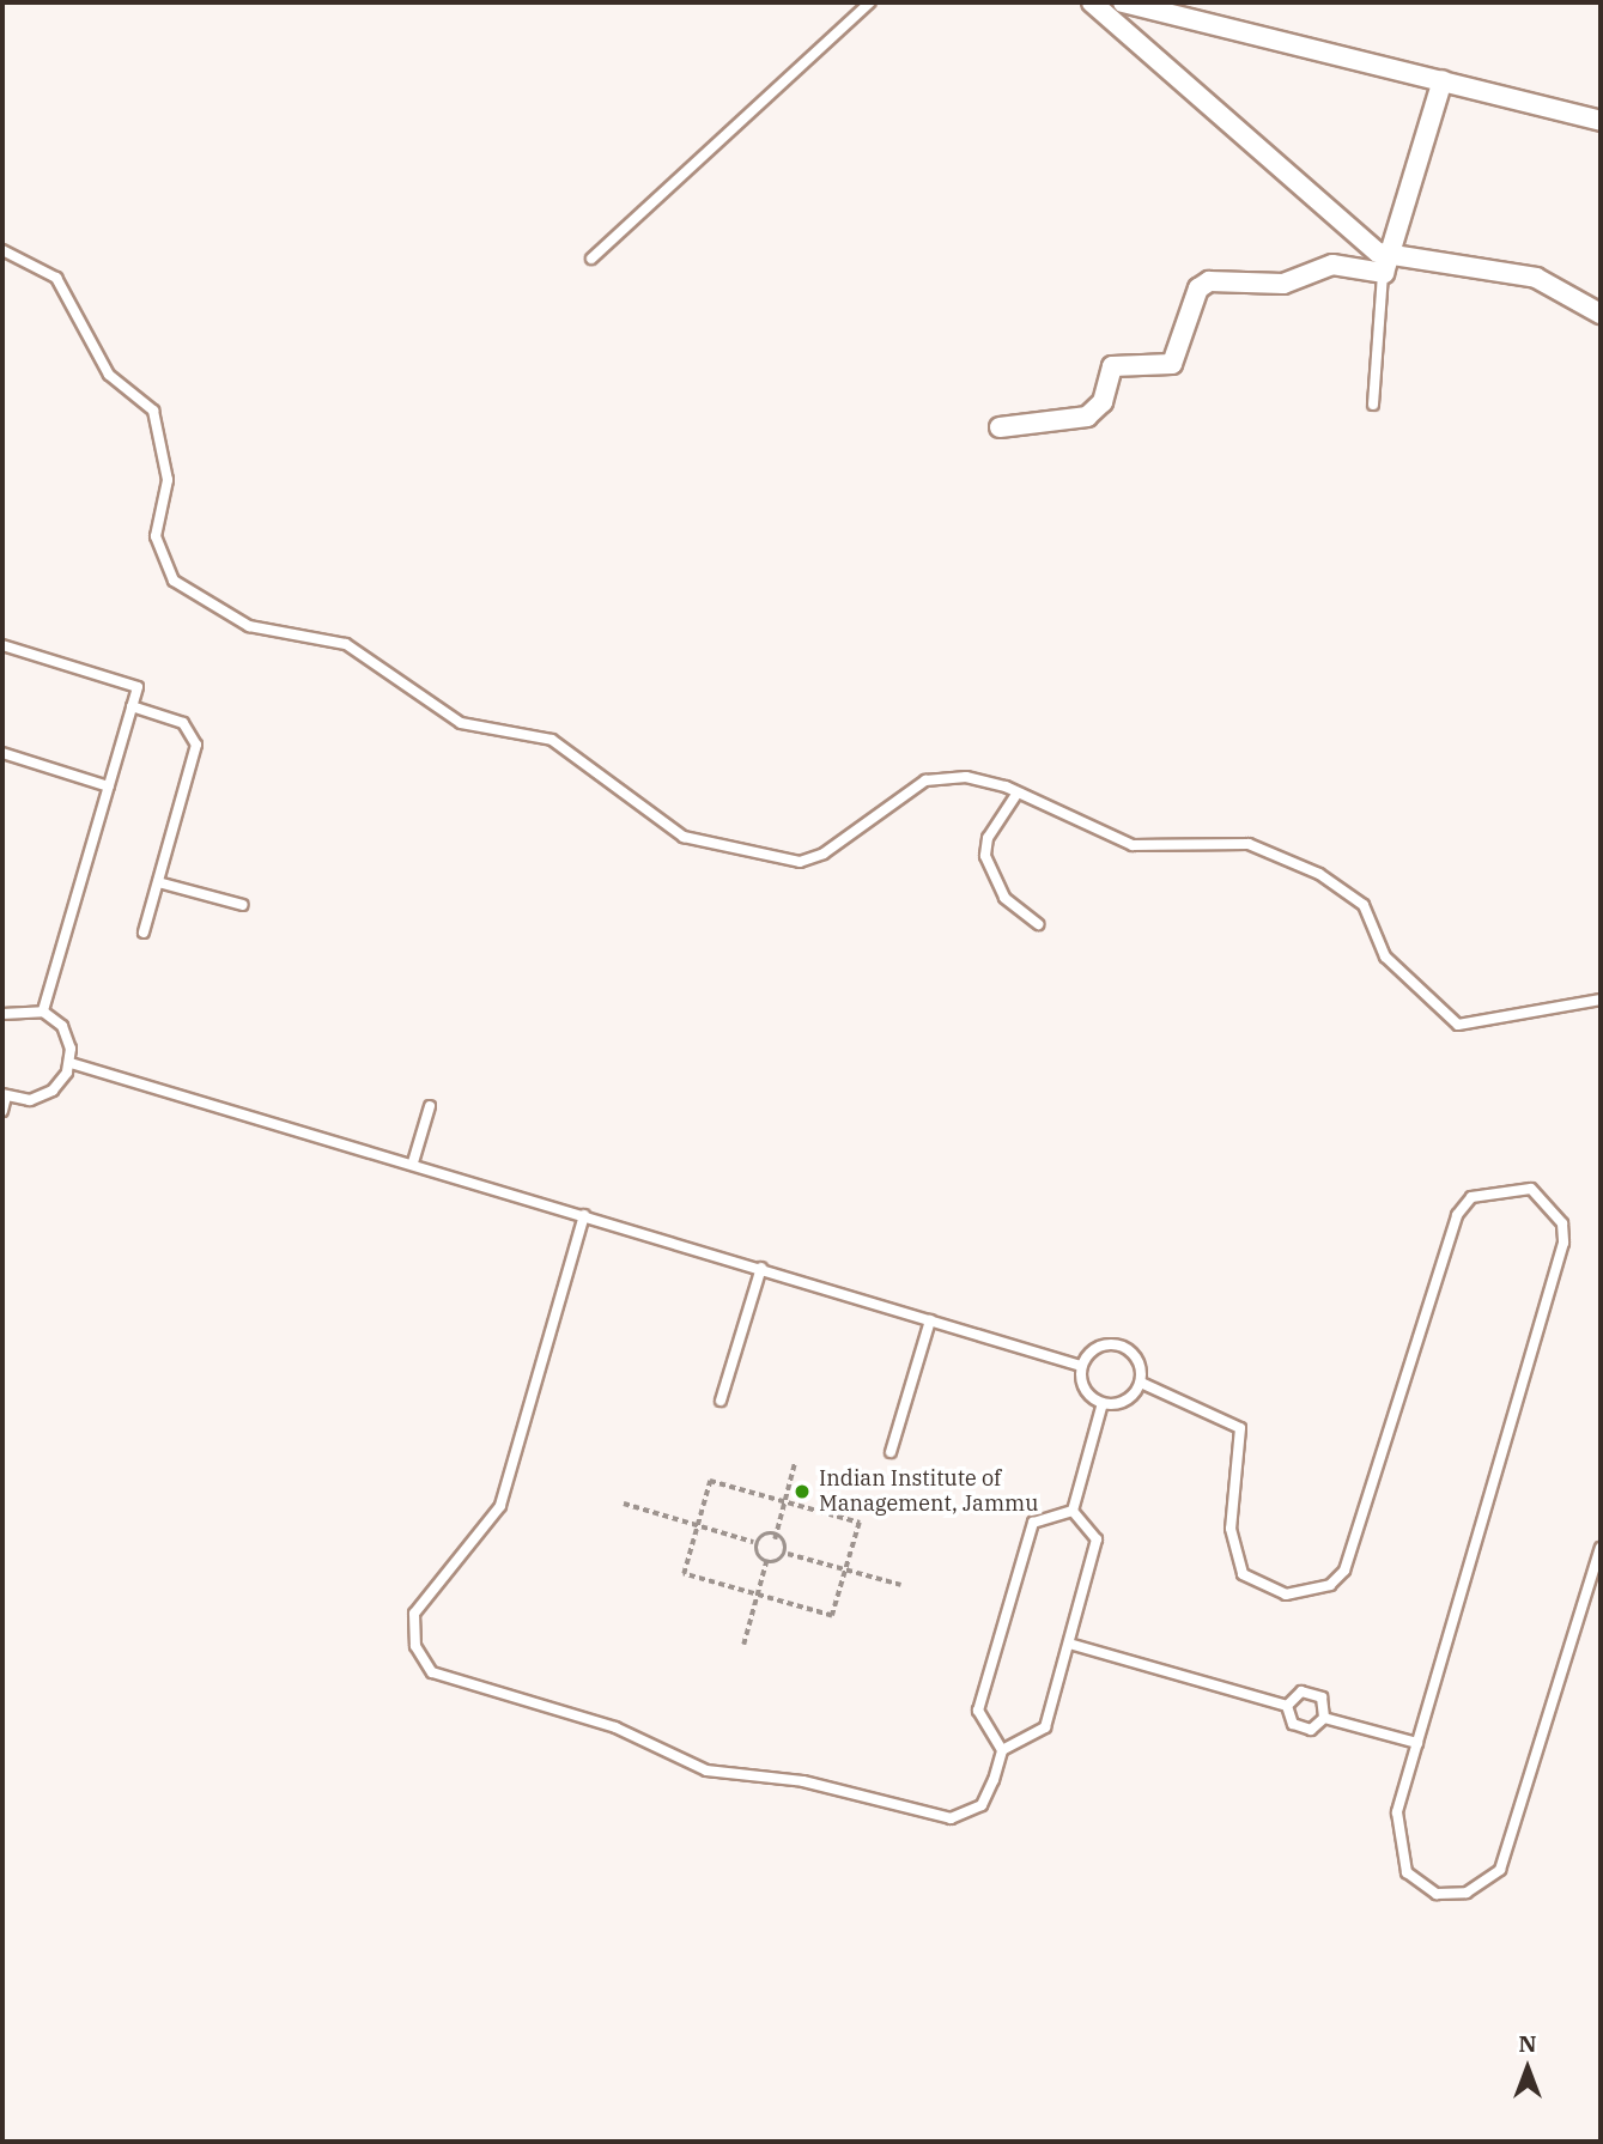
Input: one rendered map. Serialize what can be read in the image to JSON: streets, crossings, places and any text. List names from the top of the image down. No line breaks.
{"places":["Indian Institute of Management, Jammu"],"north":"top"}
